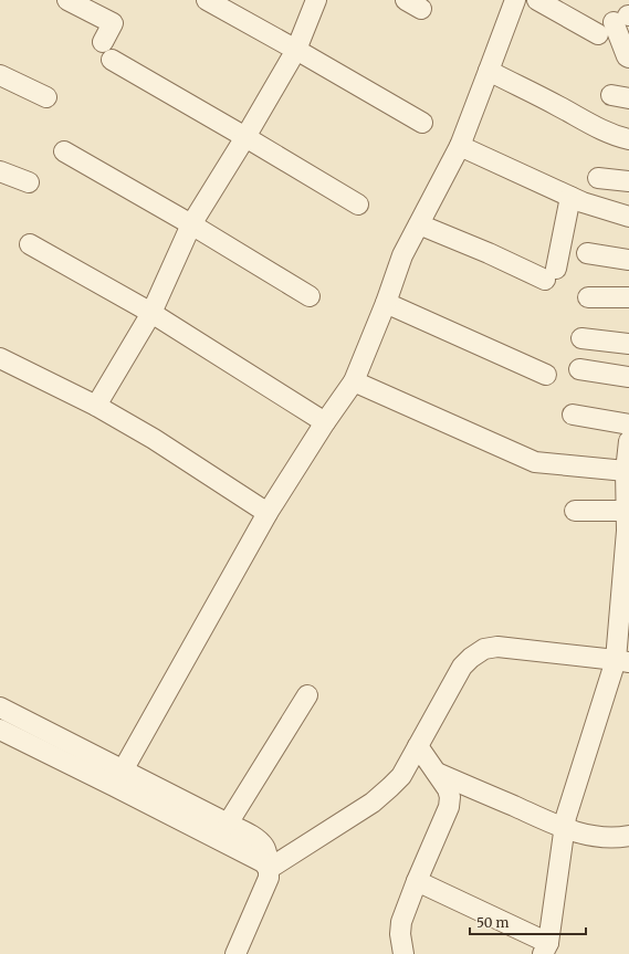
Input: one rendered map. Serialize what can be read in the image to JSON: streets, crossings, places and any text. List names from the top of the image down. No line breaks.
{"scale_bar":"50 m"}
